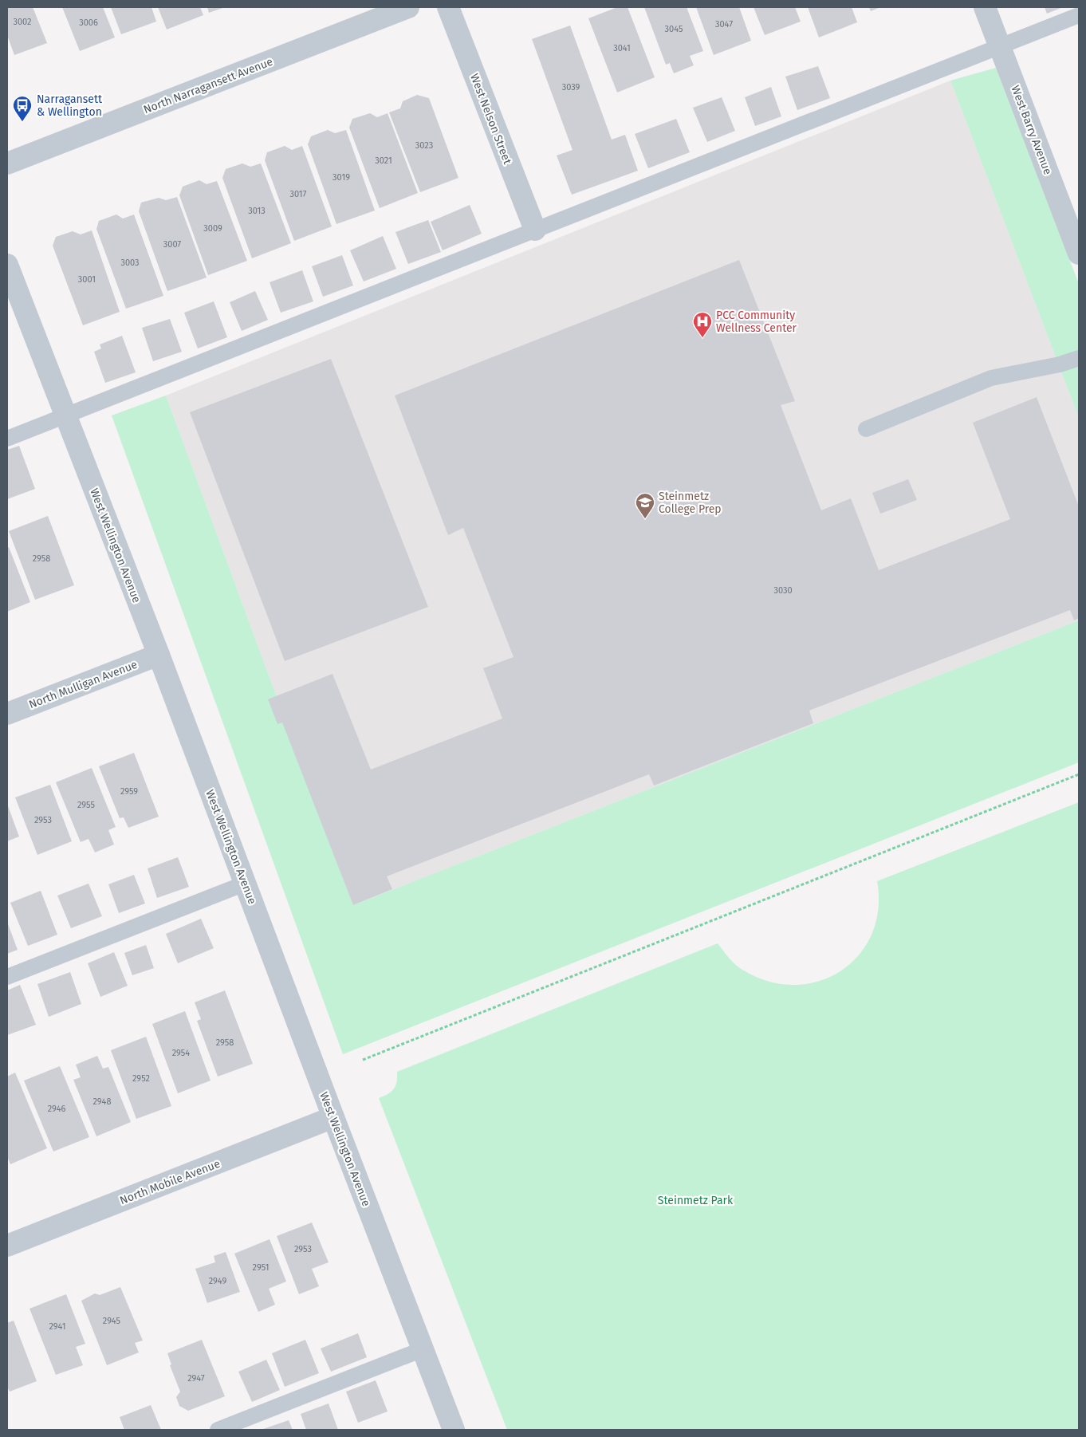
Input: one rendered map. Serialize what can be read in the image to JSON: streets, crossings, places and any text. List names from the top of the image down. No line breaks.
{"streets":{"street":["North Narragansett Avenue","West Nelson Street","West Barry Avenue","West Wellington Avenue","North Mulligan Avenue","North Mobile Avenue"]},"crossings":[["West Wellington Avenue","North Mulligan Avenue"],["West Wellington Avenue","North Mobile Avenue"]],"parks":["Steinmetz Park"],"places":{"bus stop":["Narragansett & Wellington"],"hospital":["PCC Community Wellness Center"],"school or university":["Steinmetz College Prep"]},"house_numbers":["3002","3006","3047","3045","3041","3039","3023","3021","3019","3017","3013","3009","3007","3003","3001","2958","3030","2959","2955","2953","2958","2954","2952","2948","2946","2953","2951","2949","2945","2941","2947"]}
